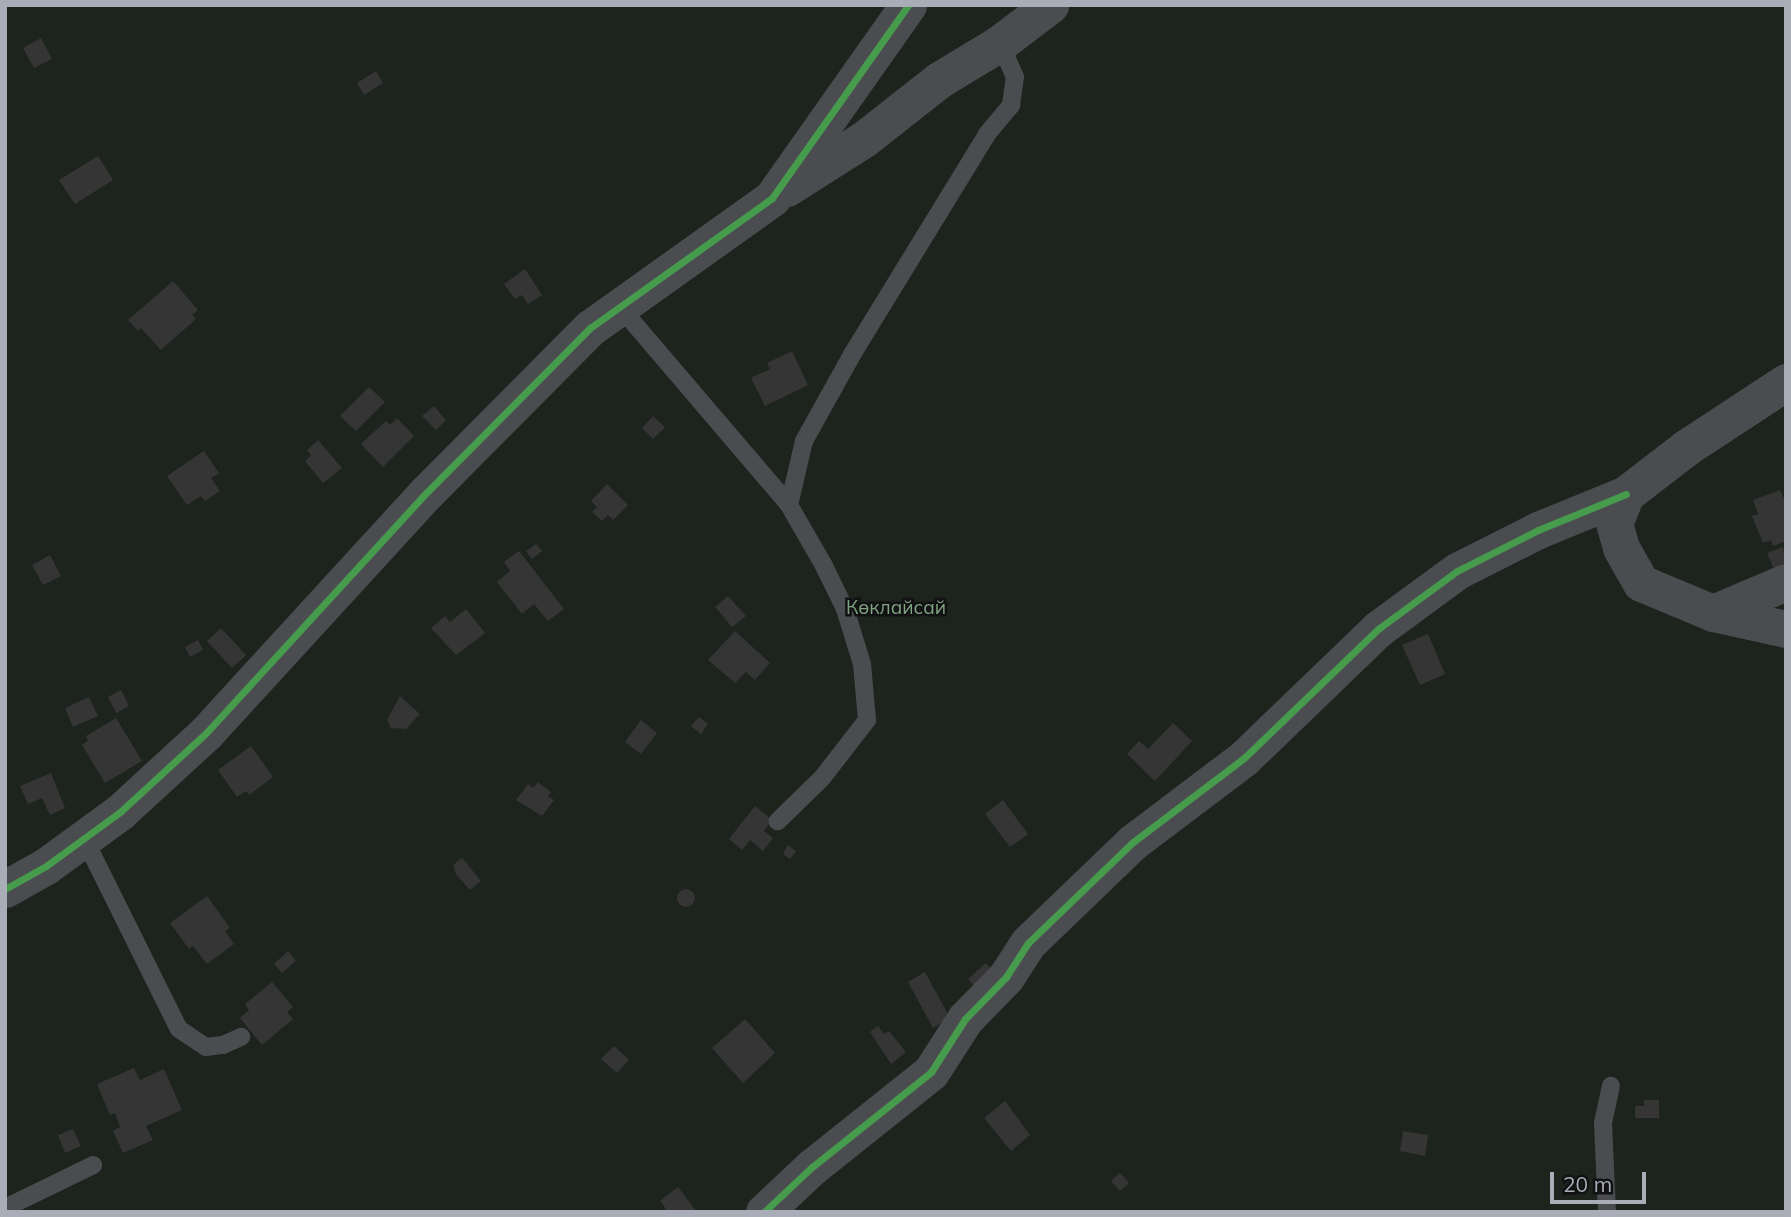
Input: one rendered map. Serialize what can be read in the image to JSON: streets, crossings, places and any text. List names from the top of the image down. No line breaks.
{"parks":["Көклайсай"],"scale_bar":"20 m"}
